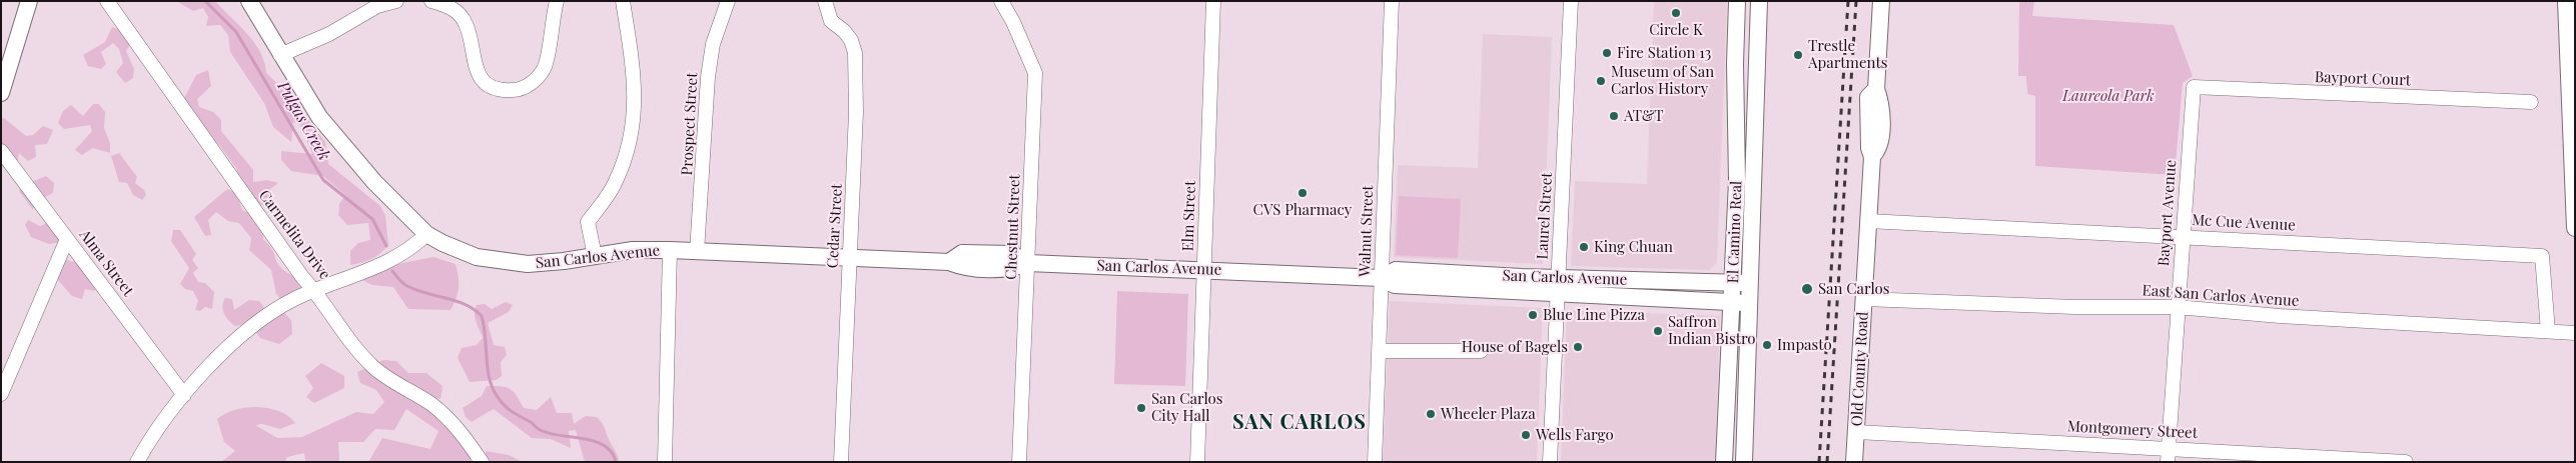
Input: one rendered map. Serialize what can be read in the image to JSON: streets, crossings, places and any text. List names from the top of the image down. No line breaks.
{"streets":{"main road":["El Camino Real","San Carlos Avenue","Old County Road"],"street":["Bayport Court","Prospect Street","Bayport Avenue","Elm Street","Laurel Street","Mc Cue Avenue","Cedar Street","Chestnut Street","Walnut Street","Carmelita Drive","Alma Street","East San Carlos Avenue","Montgomery Street"]},"crossings":[["Bayport Court","Bayport Avenue"],["Prospect Street","San Carlos Avenue"],["Bayport Avenue","Mc Cue Avenue"],["Bayport Avenue","East San Carlos Avenue"],["Bayport Avenue","Montgomery Street"],["Elm Street","San Carlos Avenue"],["Laurel Street","San Carlos Avenue"],["Mc Cue Avenue","East San Carlos Avenue"],["Mc Cue Avenue","Old County Road"],["Cedar Street","San Carlos Avenue"],["Chestnut Street","San Carlos Avenue"],["Walnut Street","San Carlos Avenue"],["El Camino Real","San Carlos Avenue"],["East San Carlos Avenue","Old County Road"],["Old County Road","Montgomery Street"]],"districts":["SAN CARLOS"],"water":["Pulgas Creek"],"parks":["Laureola Park"],"places":["Circle K","Fire Station 13","Trestle Apartments","Museum of San Carlos History","AT&T","CVS Pharmacy","King Chuan","San Carlos","Blue Line Pizza","Saffron Indian Bistro","Impasto","House of Bagels","San Carlos City Hall","Wheeler Plaza","Wells Fargo"]}
